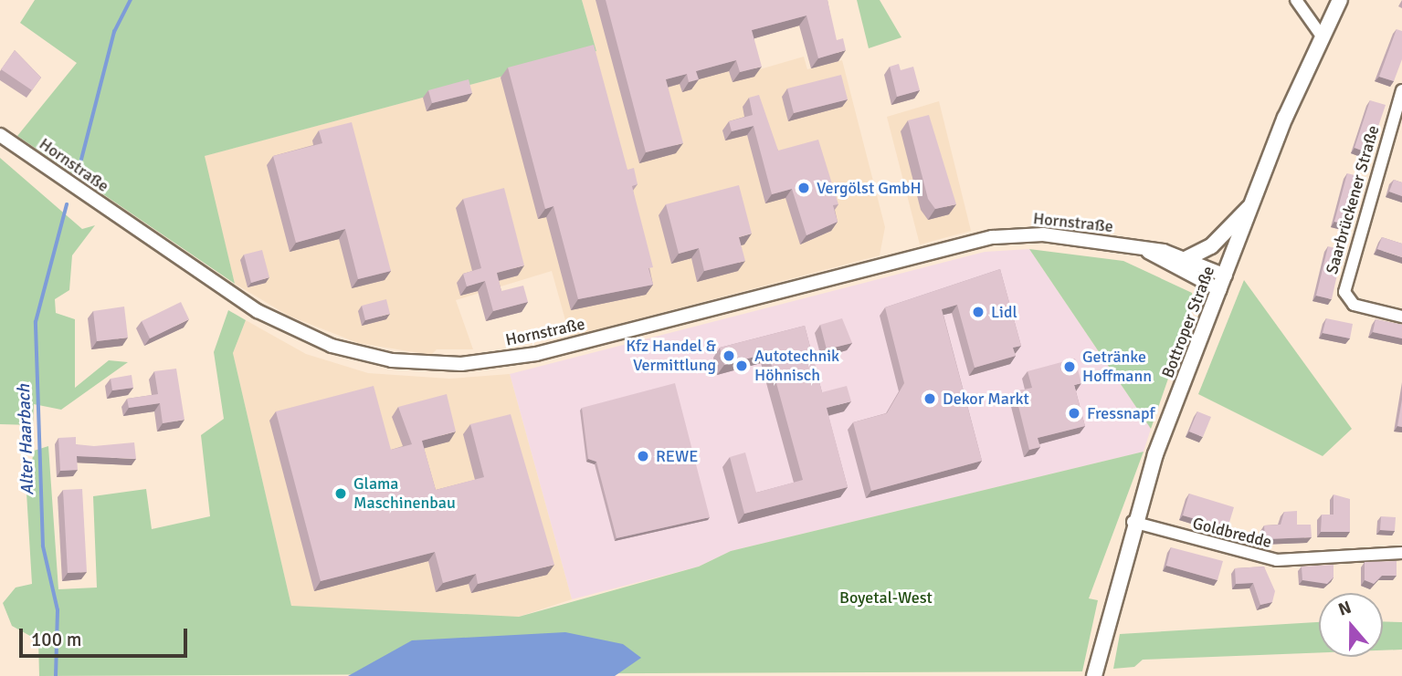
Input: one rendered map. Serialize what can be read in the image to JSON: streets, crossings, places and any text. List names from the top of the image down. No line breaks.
{"streets":{"main road":["Bottroper Straße"],"street":["Hornstraße","Saarbrückener Straße","Goldbredde"]},"crossings":[["Hornstraße","Bottroper Straße"],["Bottroper Straße","Goldbredde"]],"water":["Alter Haarbach"],"parks":["Boyetal-West"],"places":["Vergölst GmbH","Lidl","Kfz Handel & Vermittlung","Autotechnik Höhnisch","Getränke Hoffmann","Dekor Markt","Fressnapf","REWE","Glama Maschinenbau"],"scale_bar":"100 m","north":"top"}
